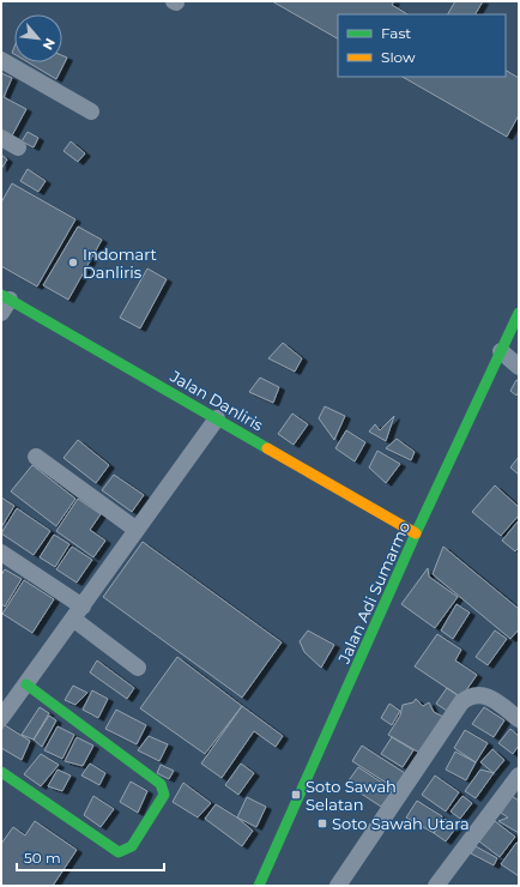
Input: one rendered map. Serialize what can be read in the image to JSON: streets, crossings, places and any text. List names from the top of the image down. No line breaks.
{"streets":{"street":["Jalan Danliris","Jalan Adi Sumarmo"]},"crossings":[["Jalan Danliris","Jalan Adi Sumarmo"]],"places":{"other":["Indomart Danliris"],"transit":["Soto Sawah Selatan","Soto Sawah Utara"]},"legend":["Fast","Slow"],"scale_bar":"50 m","north":"bottom right"}
